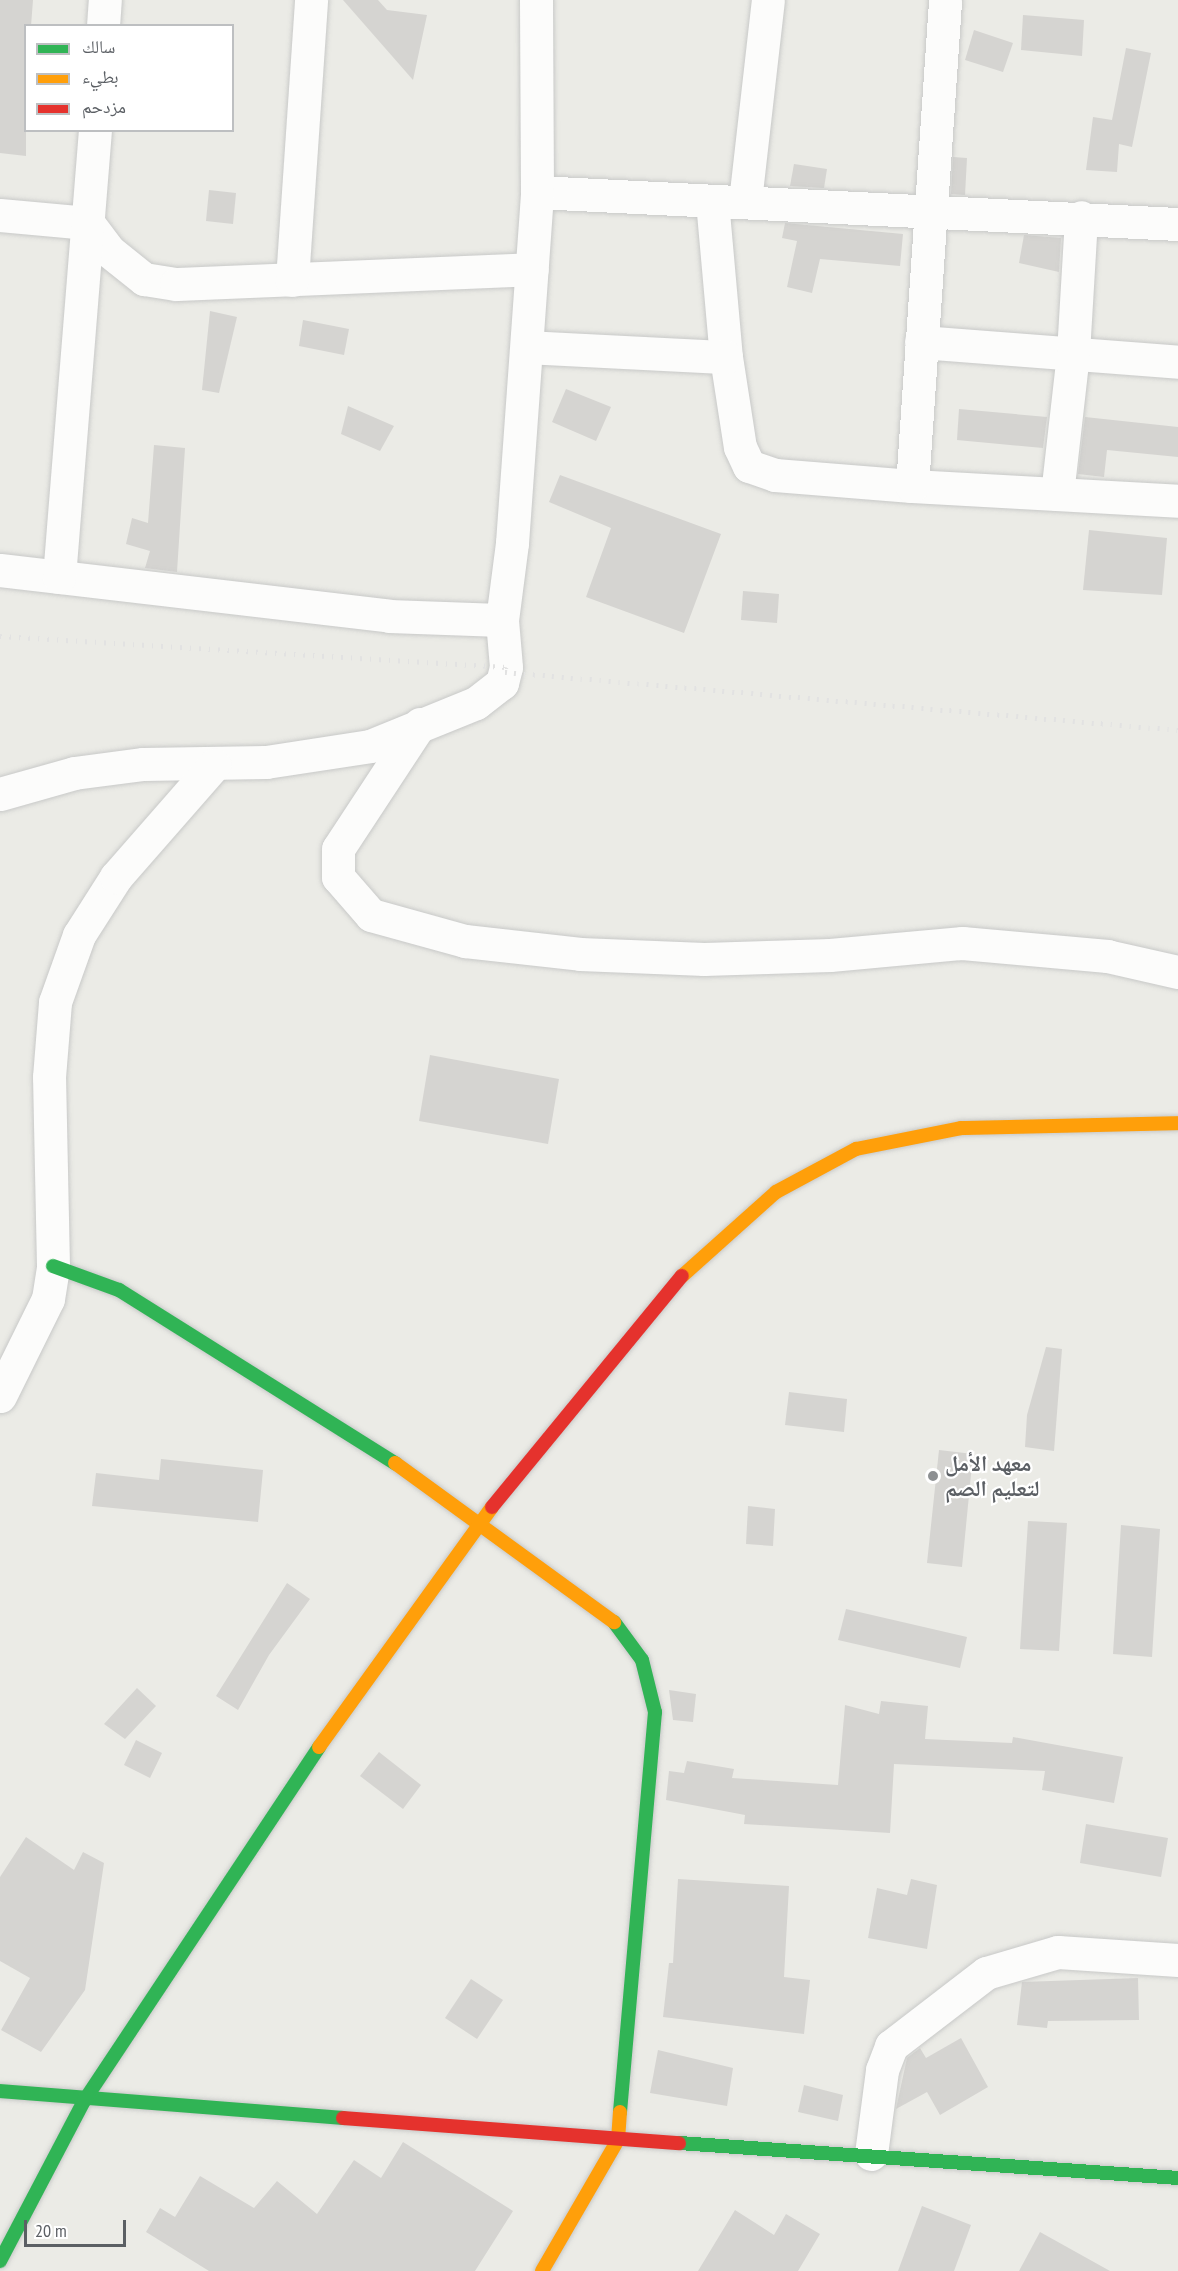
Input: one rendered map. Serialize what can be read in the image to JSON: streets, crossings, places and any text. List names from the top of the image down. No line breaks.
{"places":["معهد الأمل لتعليم الصم"],"legend":["سالك","بطيء","مزدحم"],"scale_bar":"20 m"}
